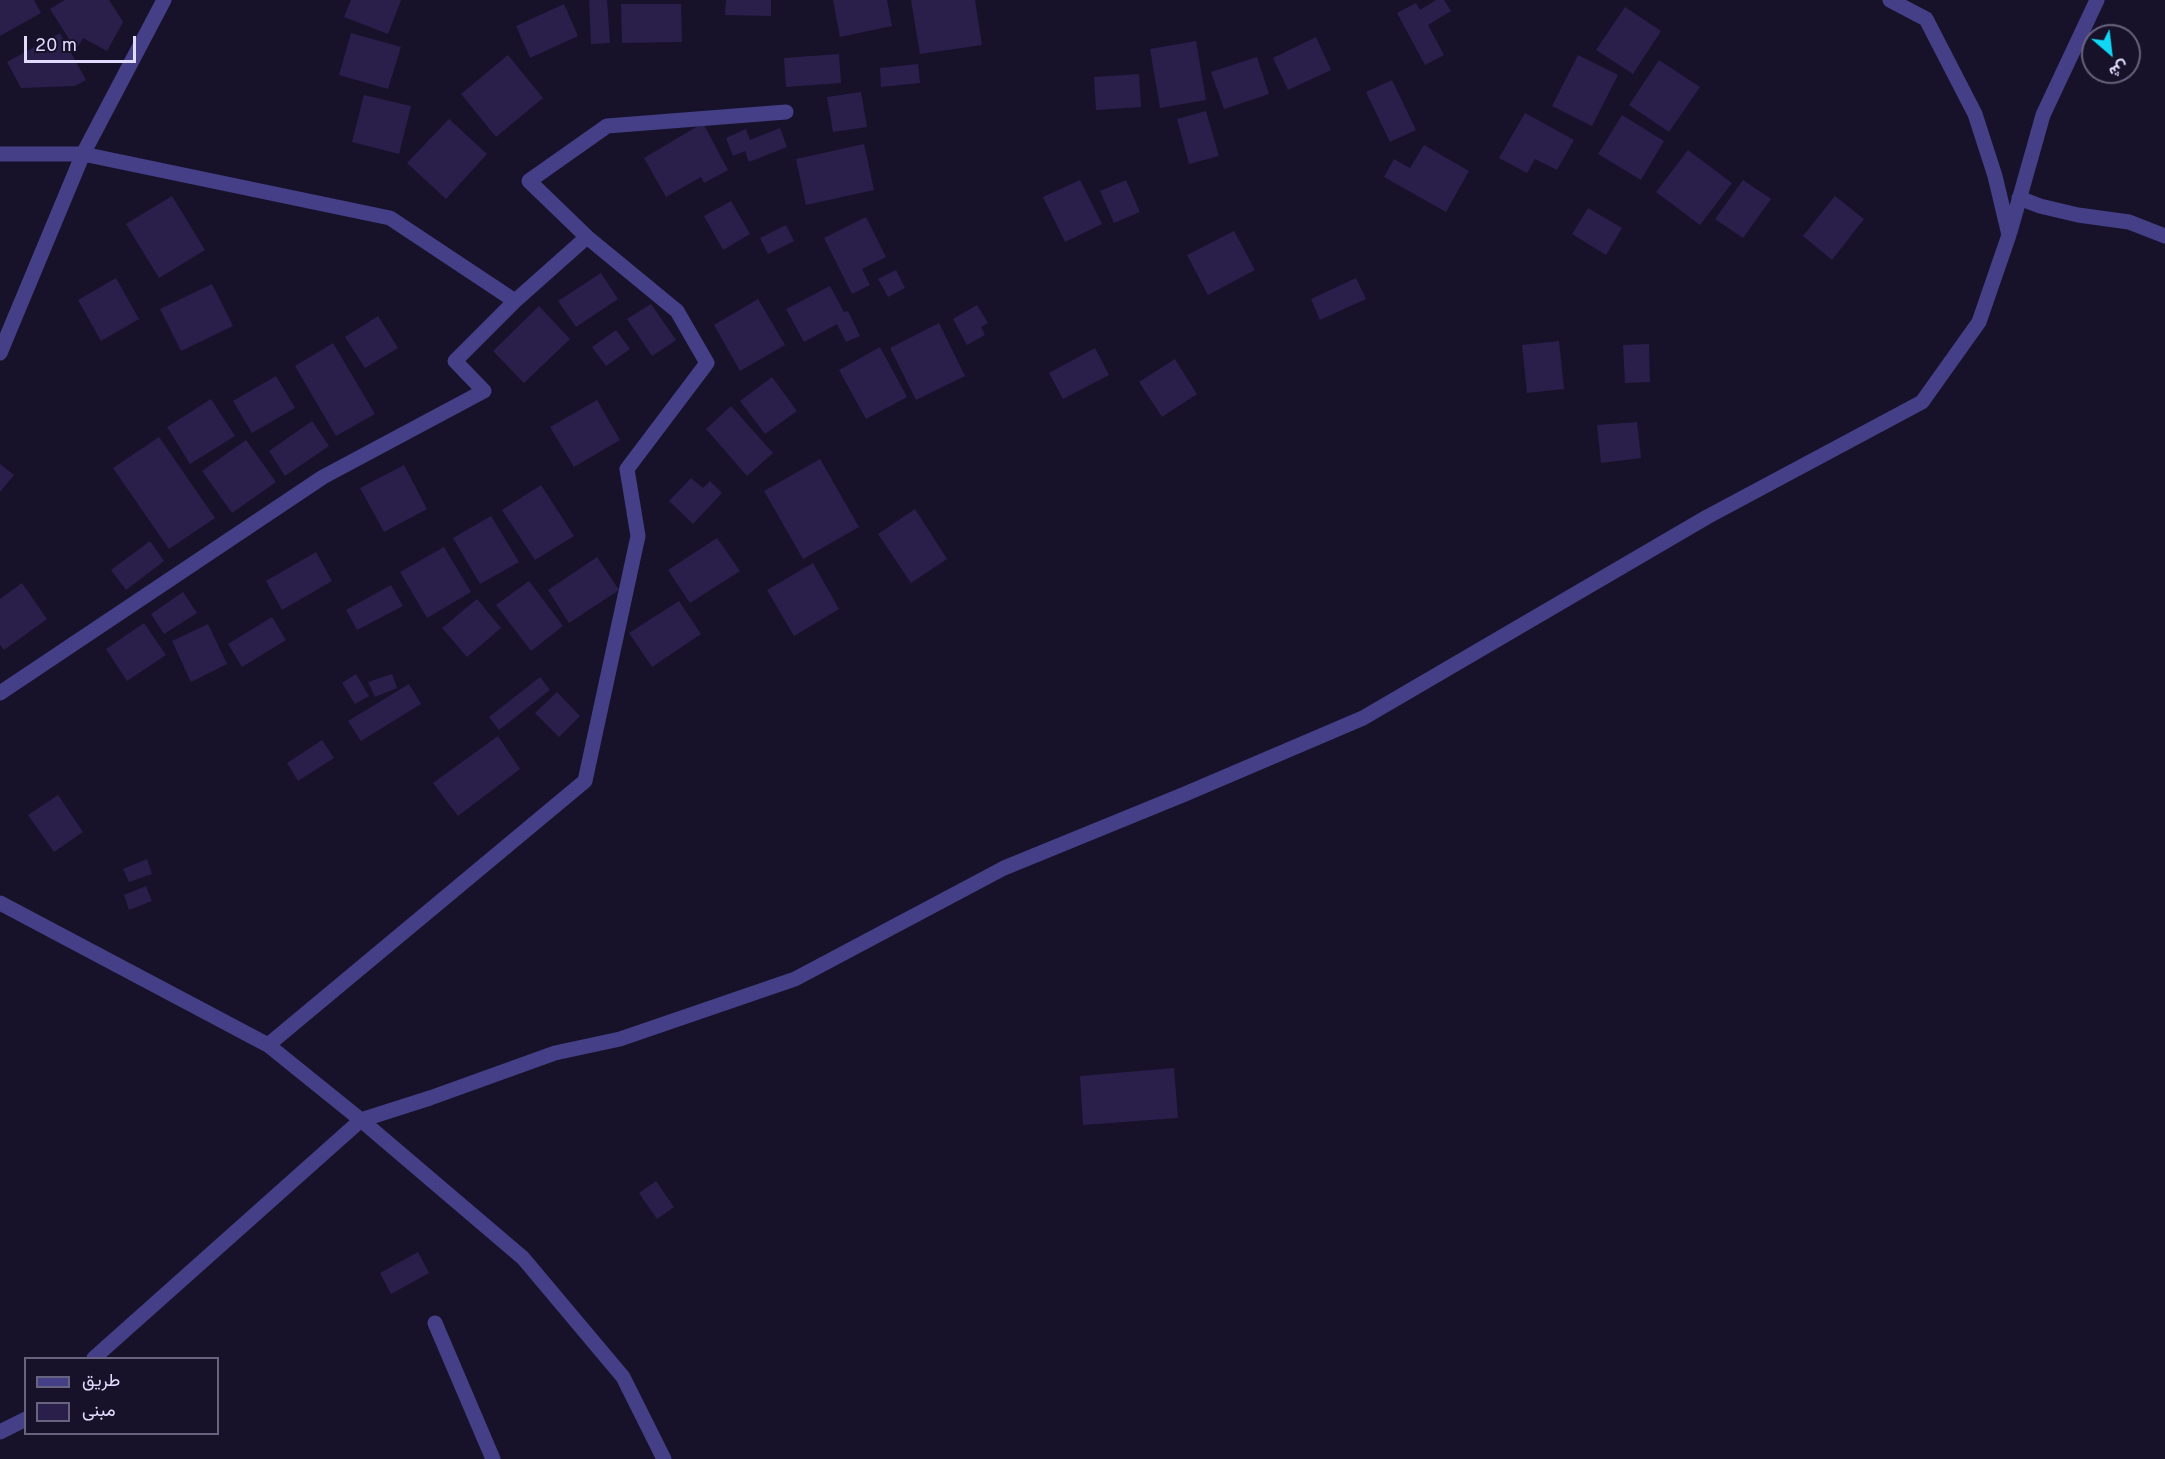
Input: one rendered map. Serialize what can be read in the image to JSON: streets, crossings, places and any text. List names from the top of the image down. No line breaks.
{"legend":["طريق","مبنى"],"scale_bar":"20 m","north":"bottom right"}
